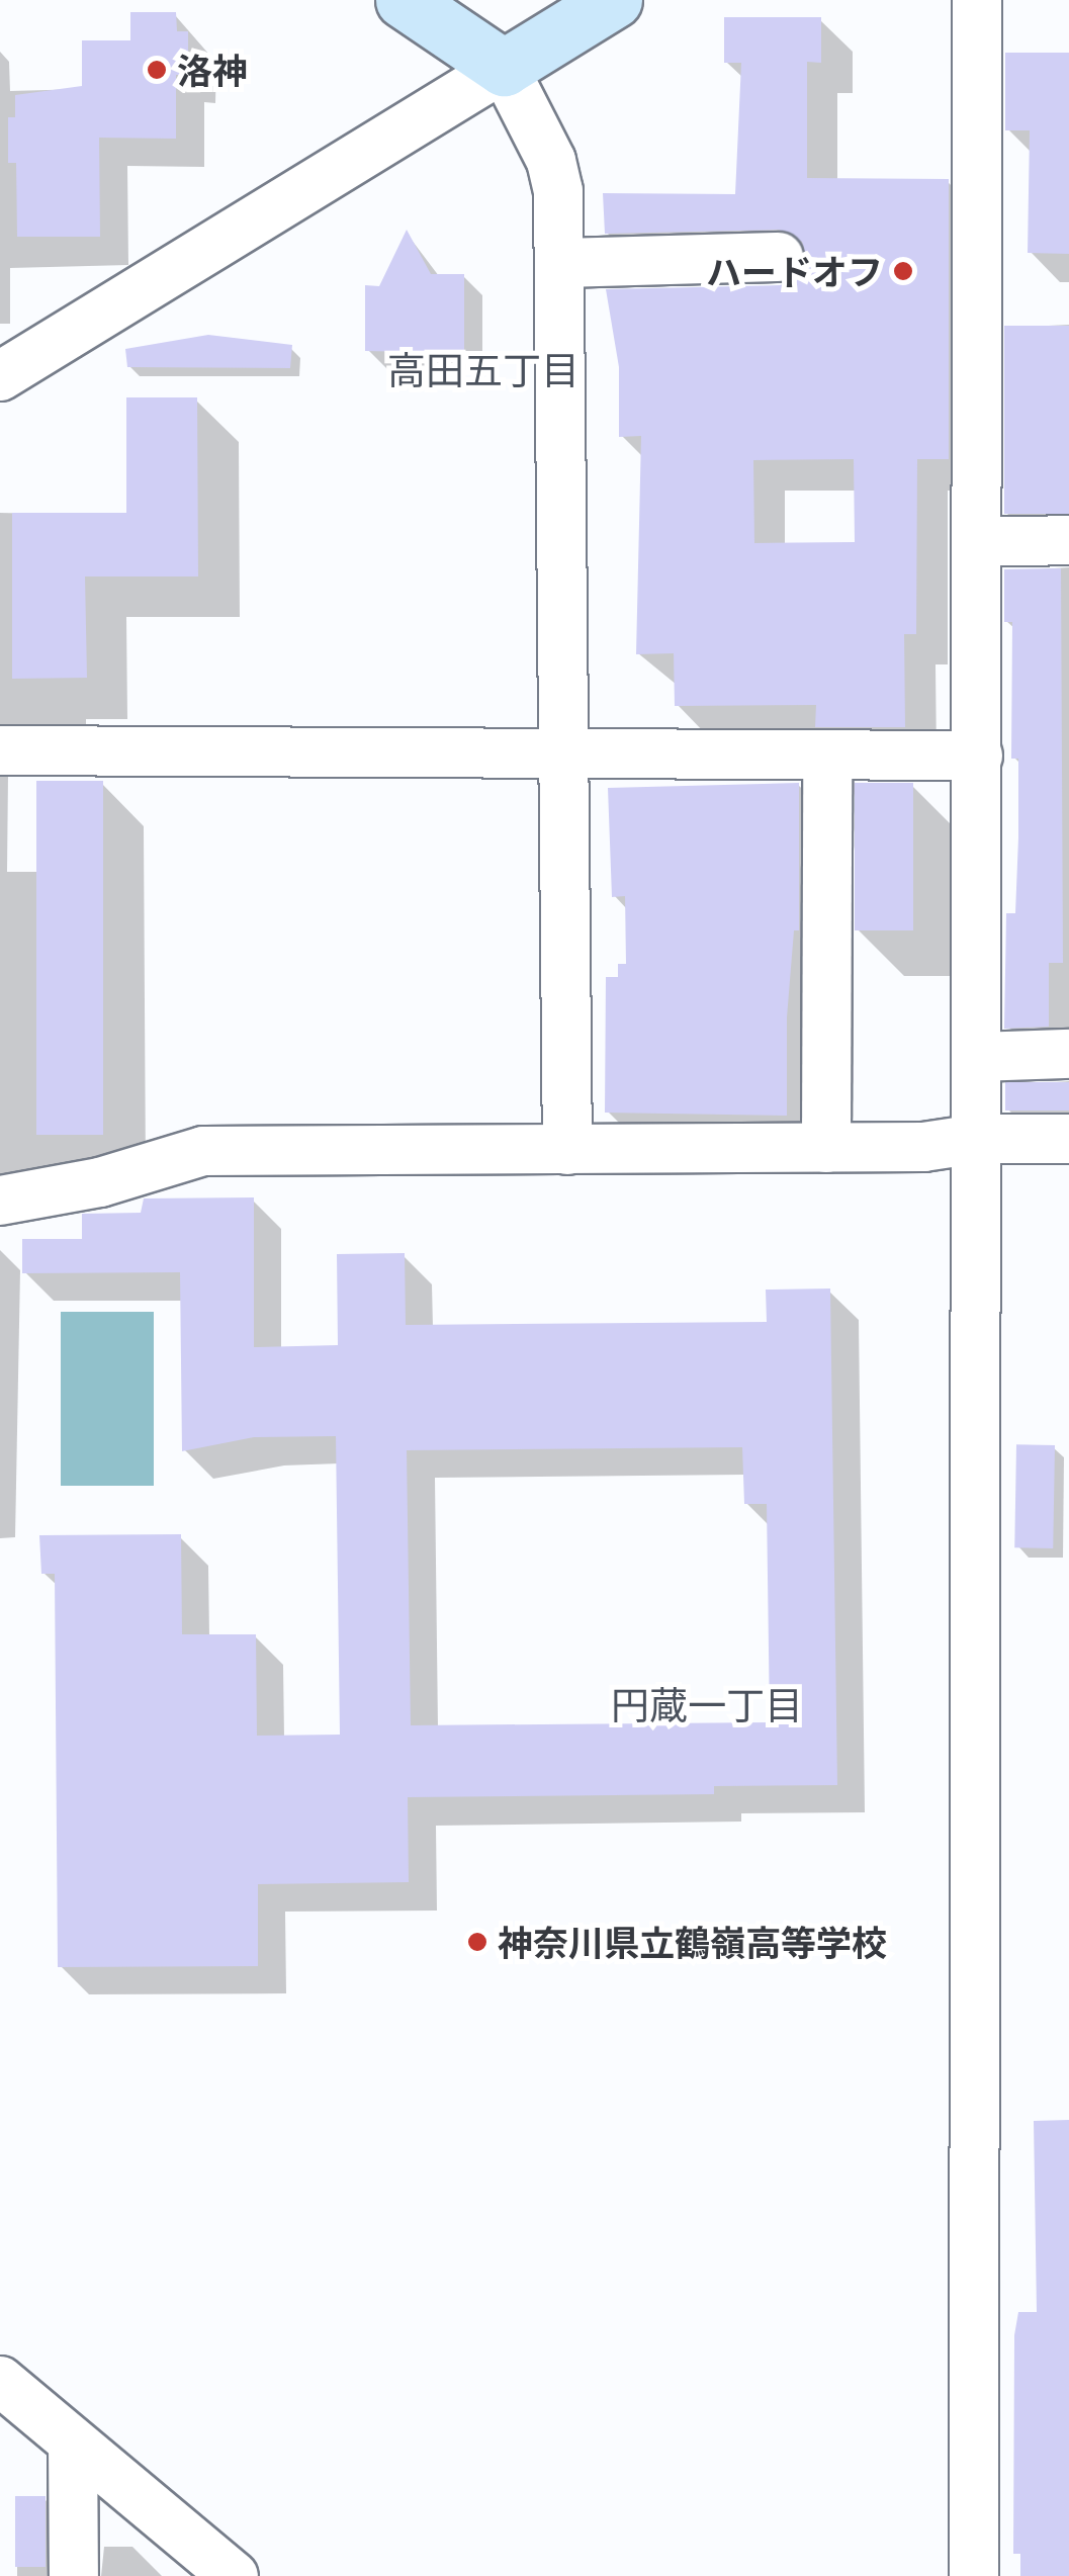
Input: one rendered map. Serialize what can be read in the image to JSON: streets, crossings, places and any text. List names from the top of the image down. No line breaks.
{"districts":["高田五丁目","円蔵一丁目"],"places":["洛神","ハードオフ","神奈川県立鶴嶺高等学校"]}
